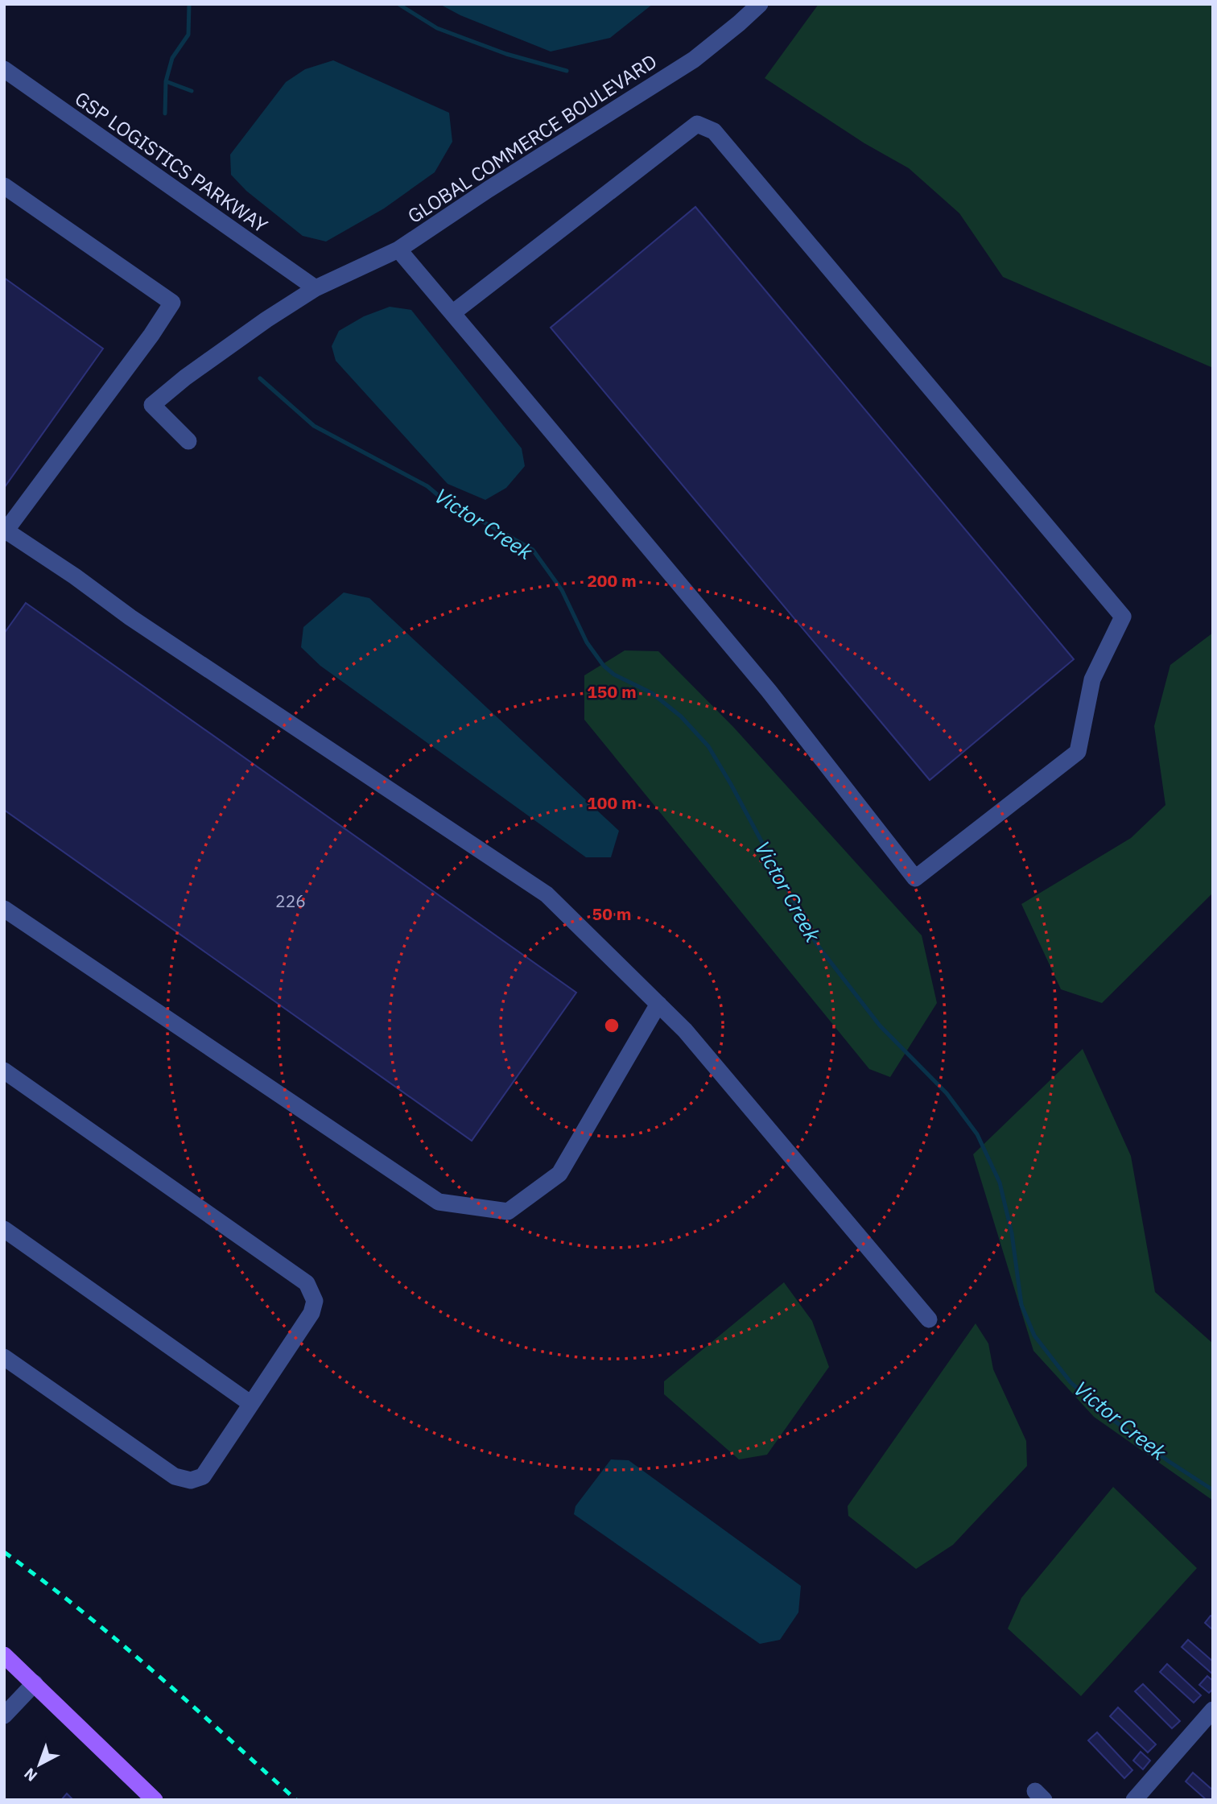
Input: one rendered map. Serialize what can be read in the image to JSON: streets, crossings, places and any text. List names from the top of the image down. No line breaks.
{"streets":{"street":["GLOBAL COMMERCE BOULEVARD","GSP LOGISTICS PARKWAY"]},"crossings":[["GLOBAL COMMERCE BOULEVARD","GSP LOGISTICS PARKWAY"]],"water":["Victor Creek"],"house_numbers":["226"],"north":"bottom left","rings":["200 m","150 m","100 m","50 m"]}
